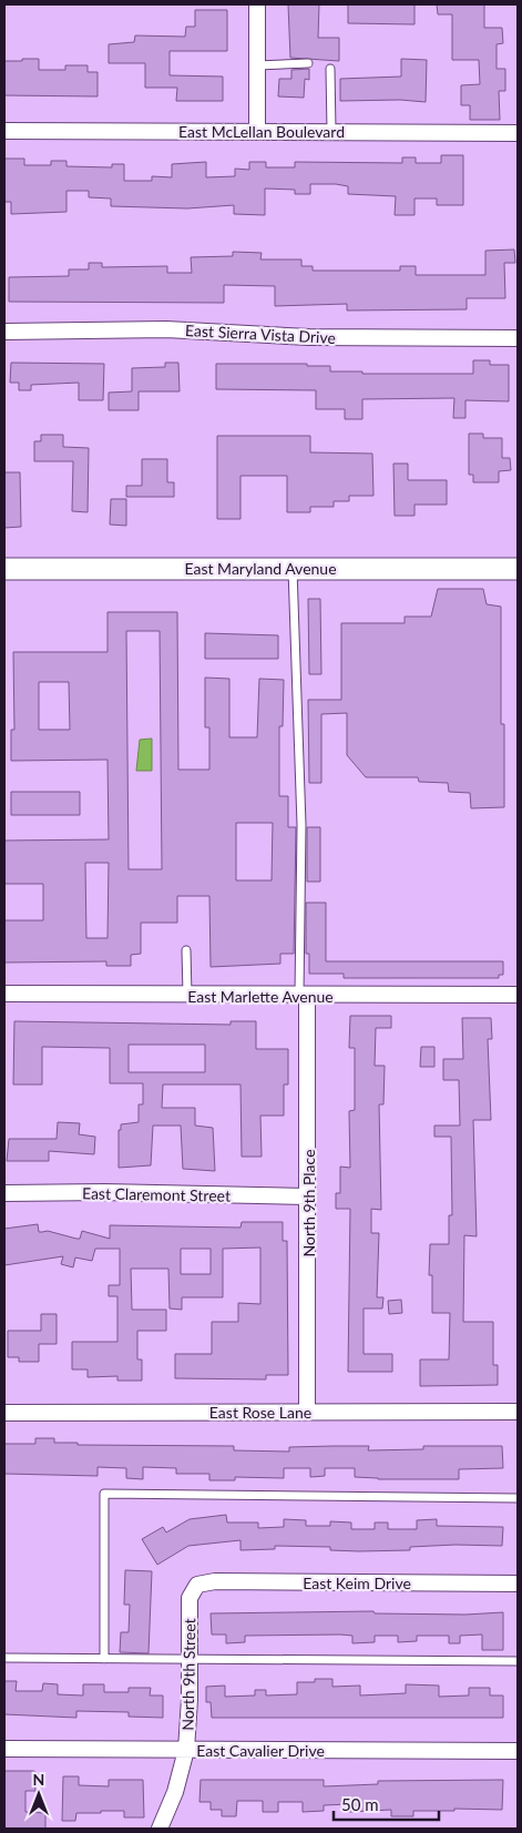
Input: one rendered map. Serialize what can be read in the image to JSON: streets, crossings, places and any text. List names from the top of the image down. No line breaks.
{"streets":{"street":["East McLellan Boulevard","East Sierra Vista Drive","East Maryland Avenue","East Marlette Avenue","East Claremont Street","North 9th Place","East Rose Lane","East Keim Drive","North 9th Street","East Cavalier Drive"]},"crossings":[["East Marlette Avenue","North 9th Place"],["East Claremont Street","North 9th Place"],["North 9th Place","East Rose Lane"],["East Keim Drive","North 9th Street"],["North 9th Street","East Cavalier Drive"]],"scale_bar":"50 m","north":"top"}
